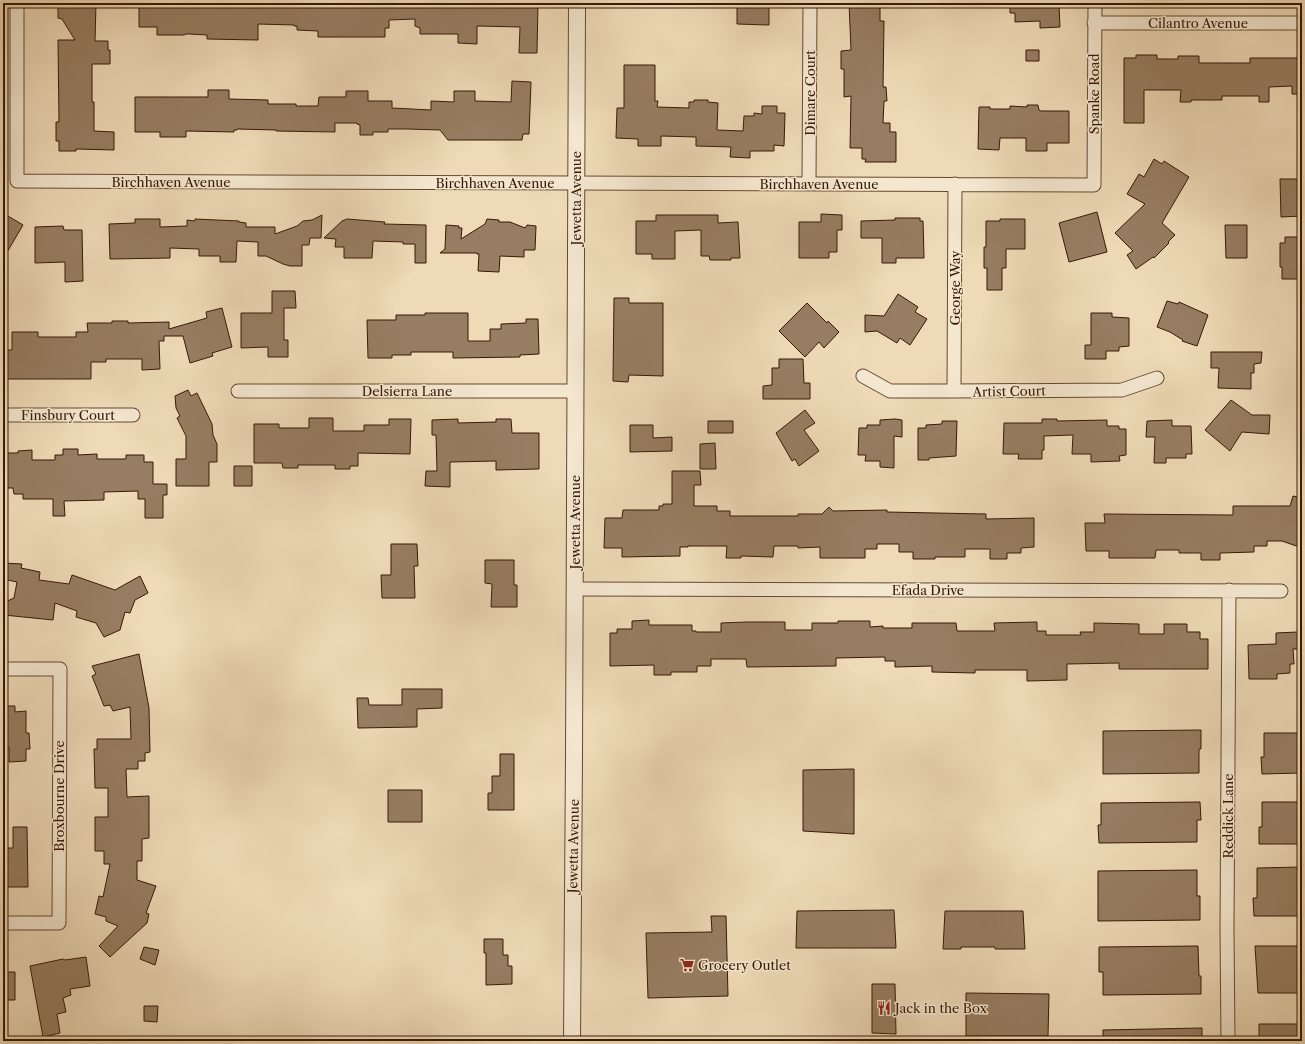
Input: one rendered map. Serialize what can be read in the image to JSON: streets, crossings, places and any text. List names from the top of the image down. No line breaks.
{"streets":{"street":["Cilantro Avenue","Dimare Court","Spanke Road","Birchhaven Avenue","Jewetta Avenue","George Way","Delsierra Lane","Artist Court","Finsbury Court","Efada Drive","Broxbourne Drive","Reddick Lane"]},"crossings":[["Cilantro Avenue","Spanke Road"],["Dimare Court","Birchhaven Avenue"],["Spanke Road","Birchhaven Avenue"],["Birchhaven Avenue","Jewetta Avenue"],["Birchhaven Avenue","George Way"],["Jewetta Avenue","Delsierra Lane"],["Jewetta Avenue","Efada Drive"],["George Way","Artist Court"],["Efada Drive","Reddick Lane"]],"places":{"supermarket":["Grocery Outlet"],"restaurant":["Jack in the Box"]}}
